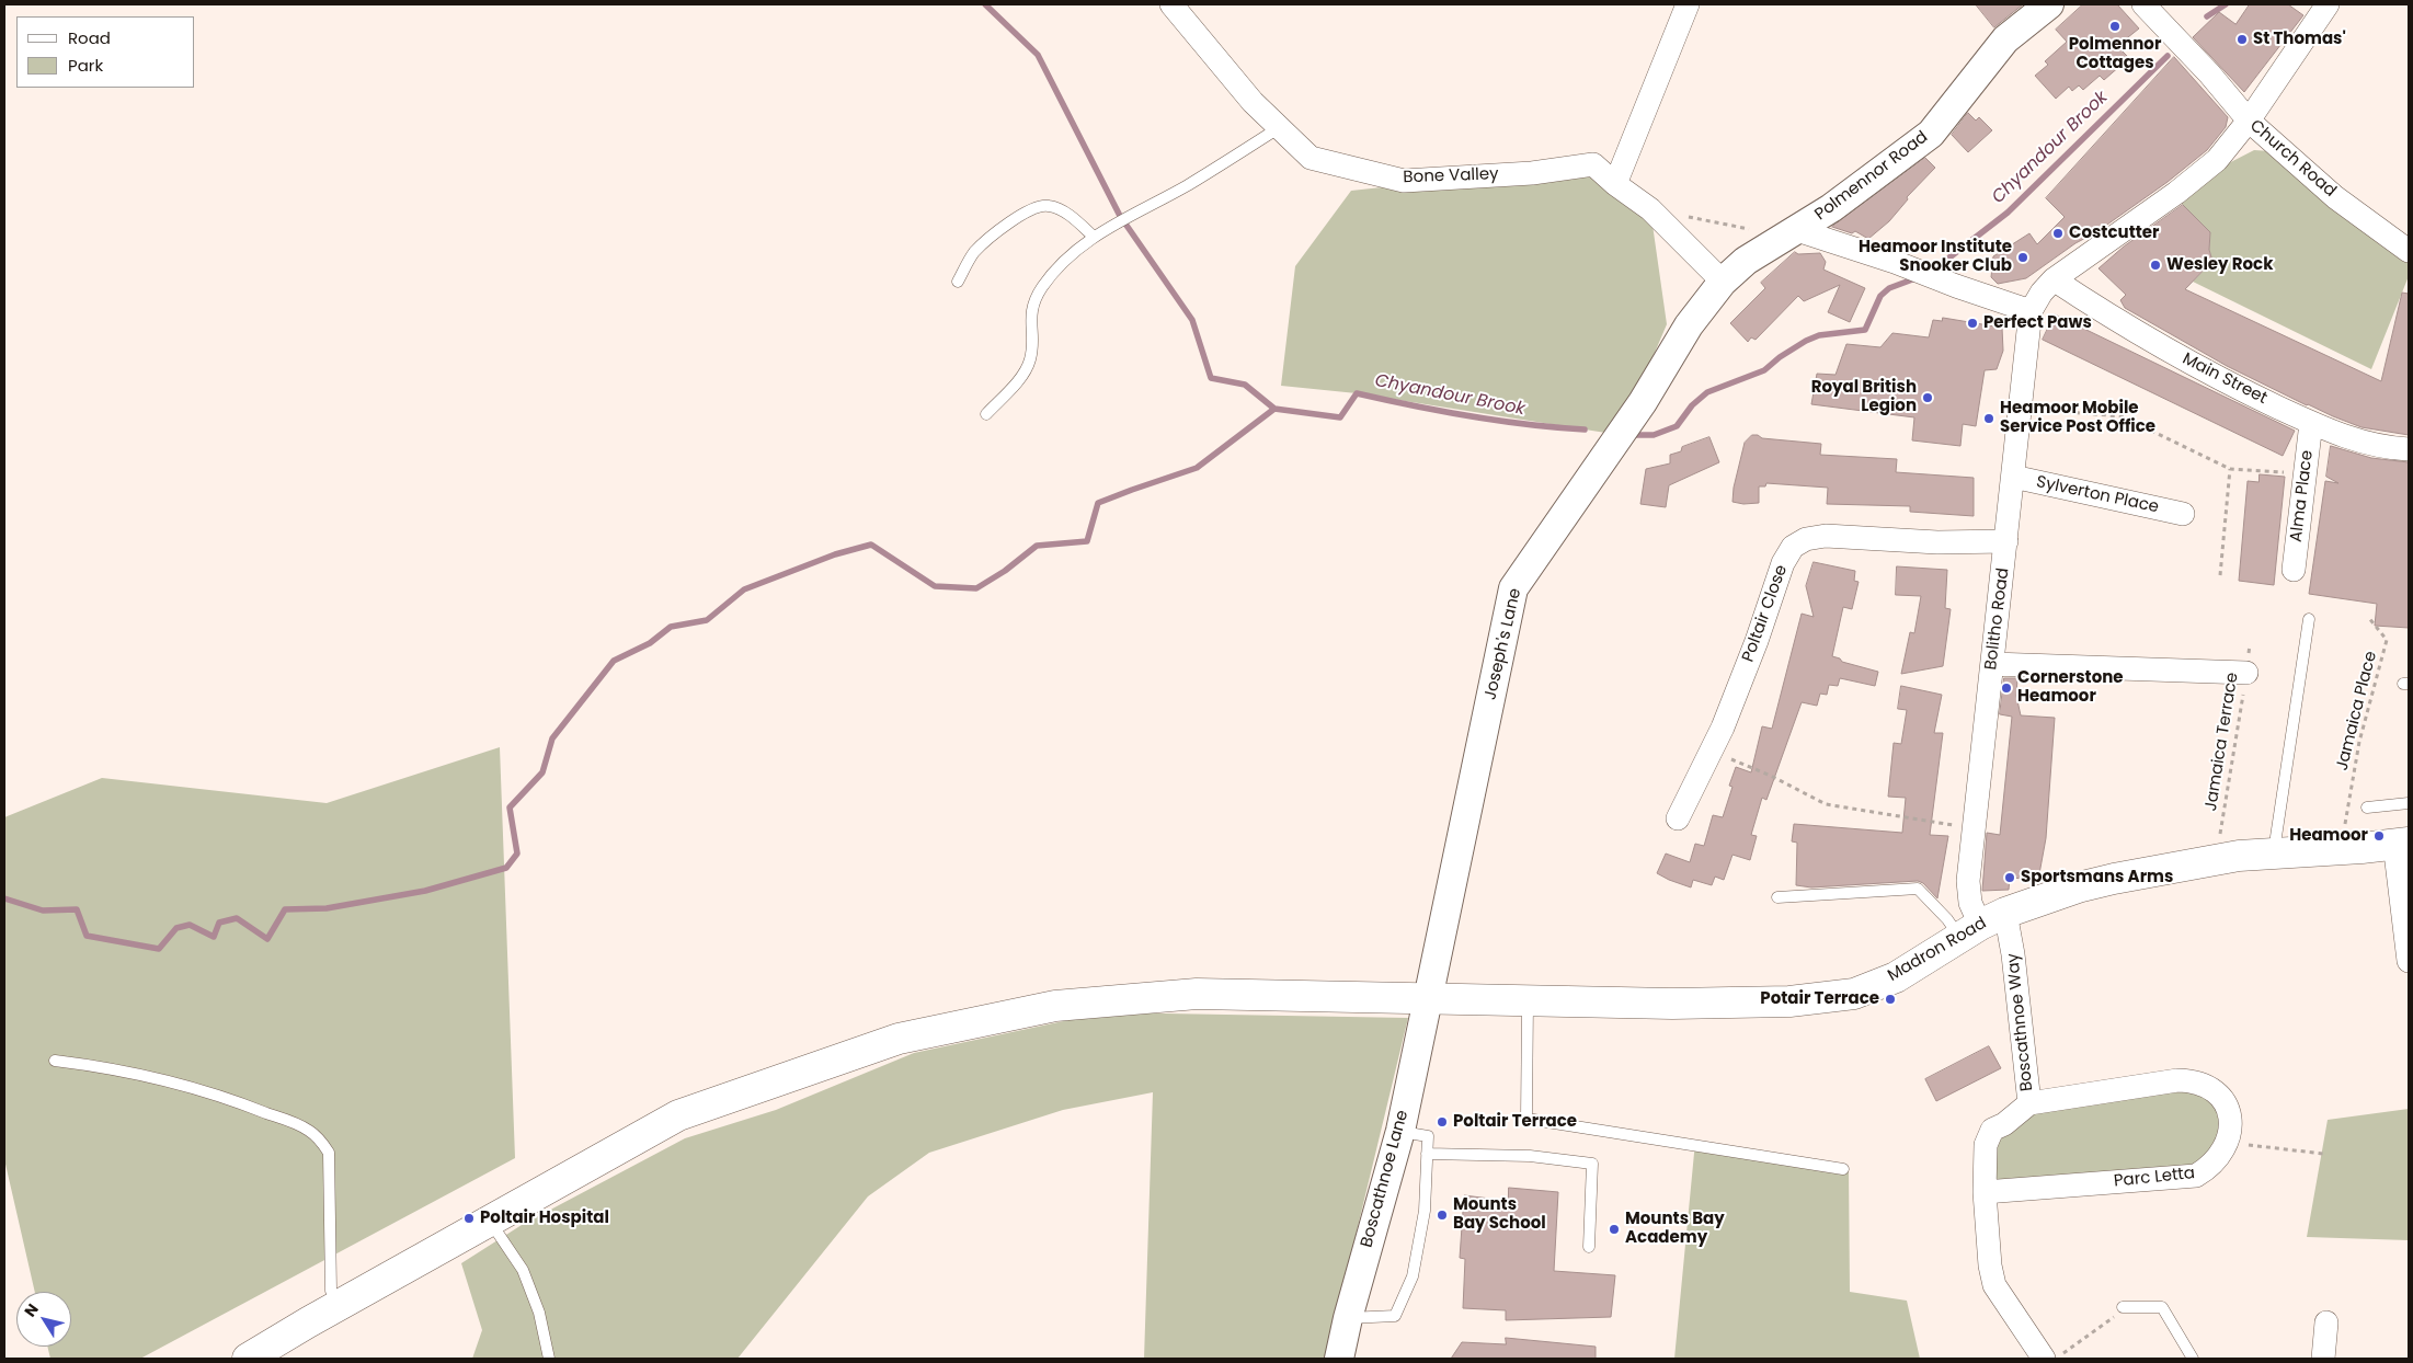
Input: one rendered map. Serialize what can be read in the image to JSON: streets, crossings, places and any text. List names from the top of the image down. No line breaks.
{"streets":{"main road":["Madron Road"],"street":["Church Road","Bone Valley","Polmennor Road","Main Street","Sylverton Place","Alma Place","Poltair Close","Bolitho Road","Joseph's Lane","Boscathnoe Way","Parc Letta","Boscathnoe Lane"],"path":["Jamaica Place","Jamaica Terrace"]},"crossings":[["Bone Valley","Polmennor Road"],["Bone Valley","Joseph's Lane"],["Polmennor Road","Joseph's Lane"],["Main Street","Alma Place"],["Sylverton Place","Bolitho Road"],["Poltair Close","Bolitho Road"],["Bolitho Road","Madron Road"],["Bolitho Road","Boscathnoe Way"],["Joseph's Lane","Madron Road"],["Joseph's Lane","Boscathnoe Lane"],["Jamaica Place","Madron Road"],["Madron Road","Boscathnoe Way"],["Madron Road","Boscathnoe Lane"],["Boscathnoe Way","Parc Letta"]],"water":["Chyandour Brook"],"places":["Polmennor Cottages","St Thomas'","Costcutter","Heamoor Institute Snooker Club","Wesley Rock","Perfect Paws","Royal British Legion","Heamoor Mobile Service Post Office","Cornerstone Heamoor","Heamoor","Sportsmans Arms","Potair Terrace","Poltair Terrace","Mounts Bay School","Poltair Hospital","Mounts Bay Academy"],"legend":["Road","Park"],"north":"top left"}
